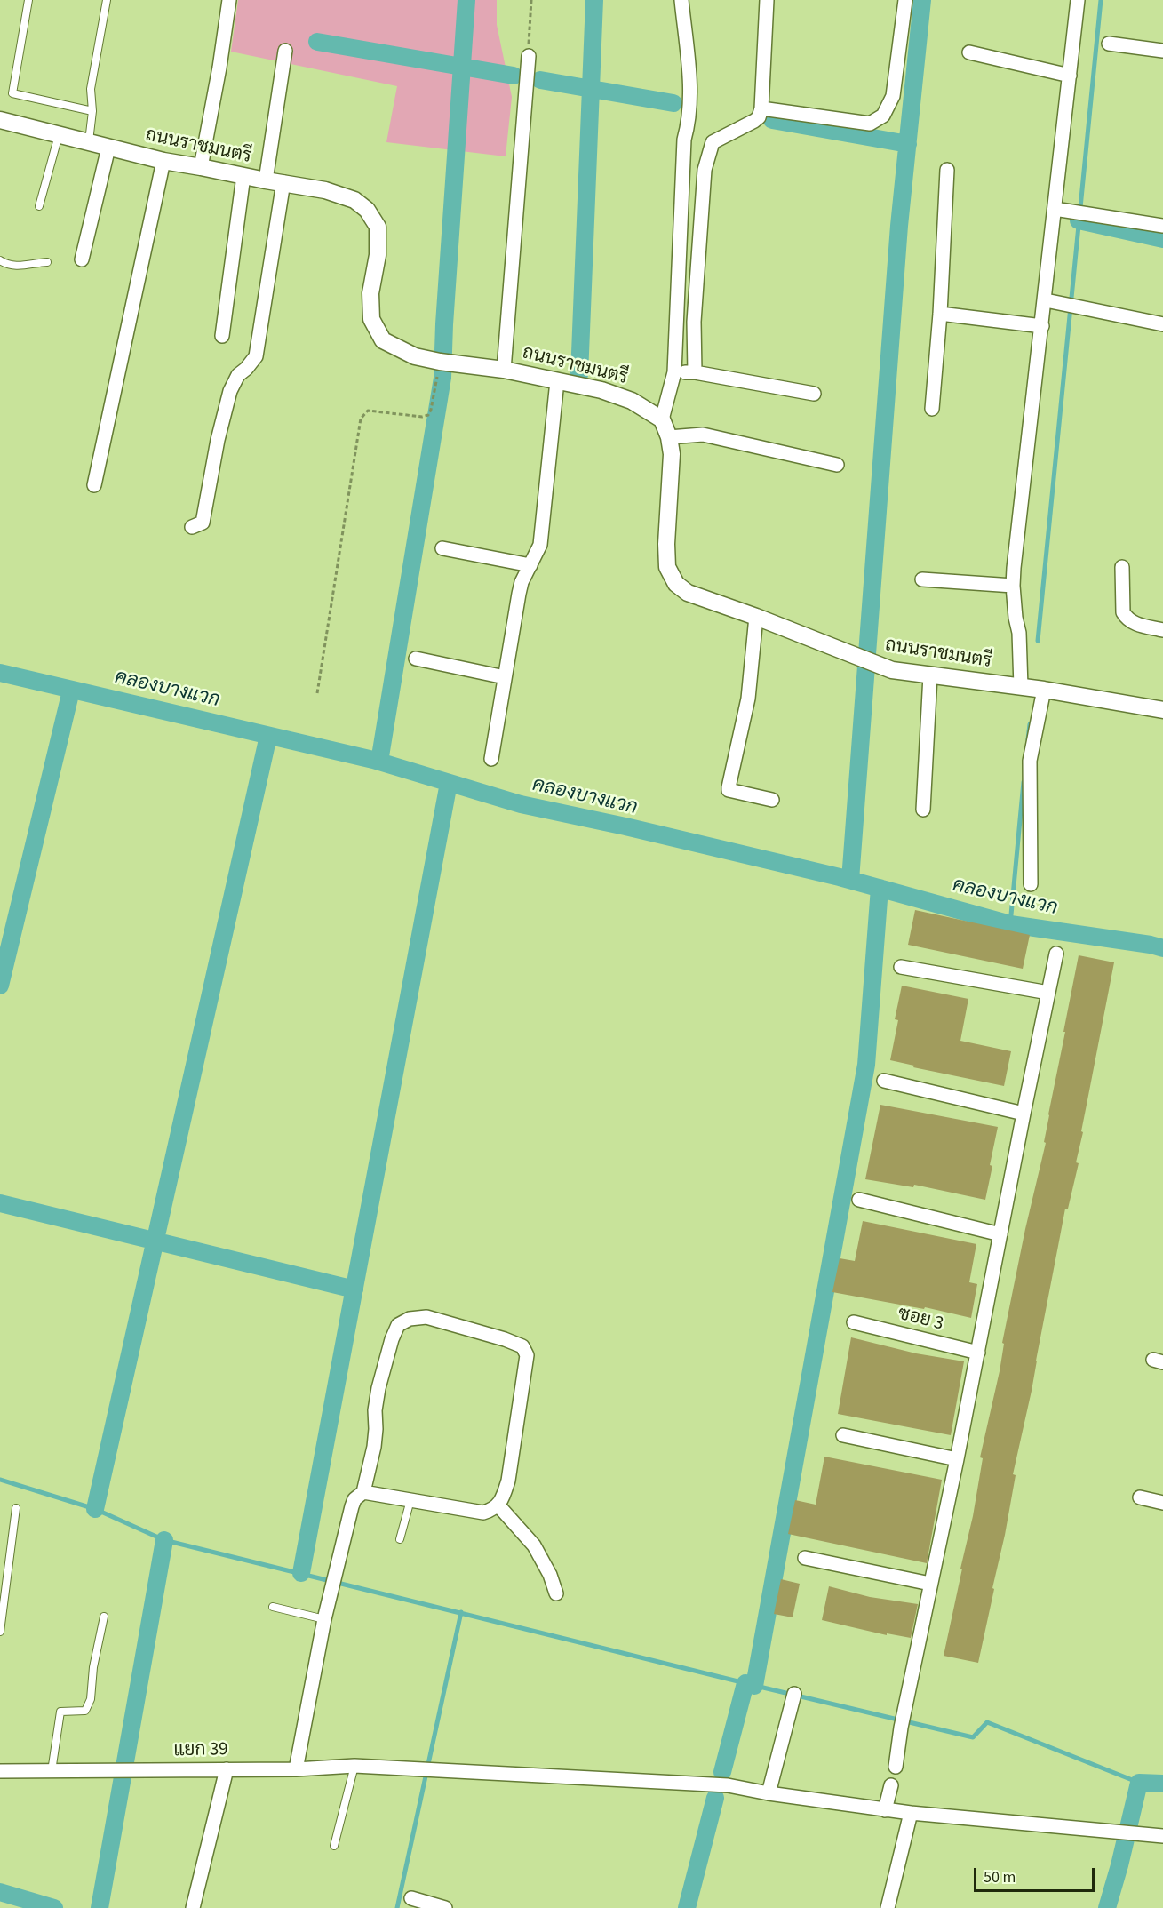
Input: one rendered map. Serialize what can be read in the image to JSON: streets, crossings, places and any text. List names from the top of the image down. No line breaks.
{"streets":{"street":["ถนนราชมนตรี","ซอย 3","แยก 39"]},"water":["คลองบางแวก"],"scale_bar":"50 m"}
